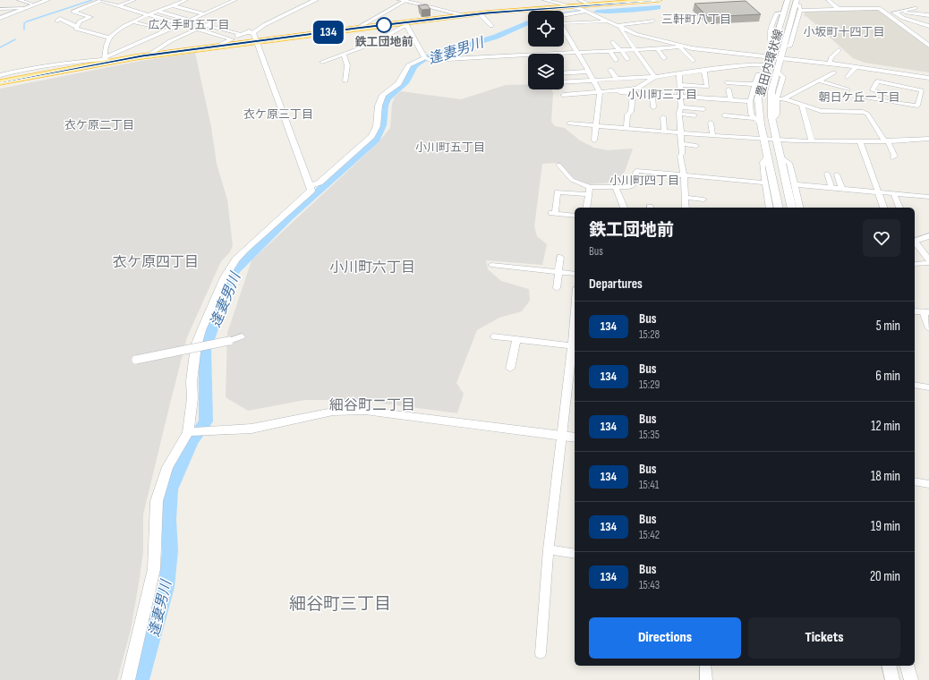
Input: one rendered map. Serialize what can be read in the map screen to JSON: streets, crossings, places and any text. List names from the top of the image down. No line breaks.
{"streets":{"street":["豊田内環状線"]},"districts":["三軒町八丁目","広久手町五丁目","小坂町十四丁目","小川町三丁目","朝日ケ丘一丁目","衣ケ原三丁目","衣ケ原二丁目","小川町五丁目","小川町四丁目","衣ケ原四丁目","小川町六丁目","細谷町二丁目","細谷町三丁目"],"water":["逢妻男川"],"places":["鉄工団地前"],"lines":["bus line 134"],"page":{"on_map":"134","heading":[["鉄工団地前","Bus"],"Departures"],"list":[{"mark":"134","name":"Bus","note":"15:28","value":"5 min"},{"mark":"134","name":"Bus","note":"15:29","value":"6 min"},{"mark":"134","name":"Bus","note":"15:35","value":"12 min"},{"mark":"134","name":"Bus","note":"15:41","value":"18 min"},{"mark":"134","name":"Bus","note":"15:42","value":"19 min"},{"mark":"134","name":"Bus","note":"15:43","value":"20 min"}],"buttons":["Directions","Tickets"]}}
